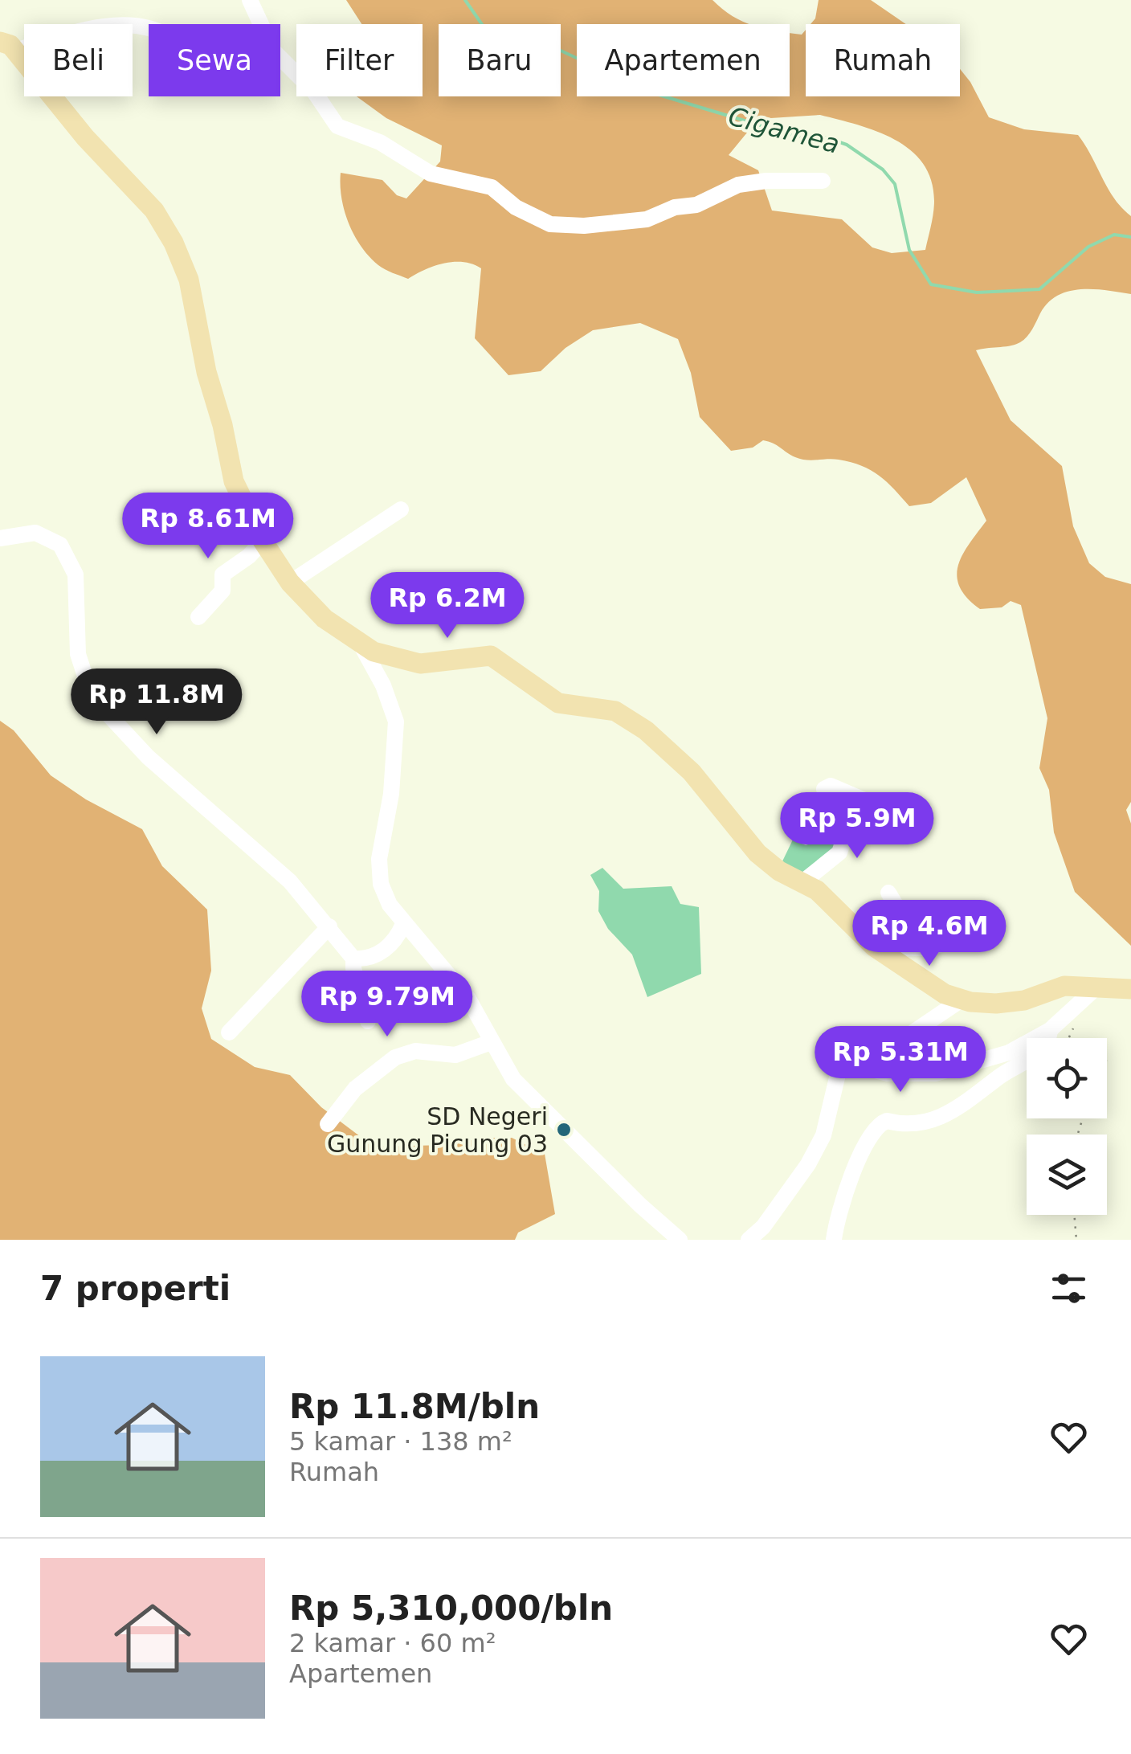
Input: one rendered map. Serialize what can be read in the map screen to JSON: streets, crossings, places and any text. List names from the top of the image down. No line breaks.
{"water":["Cigamea"],"places":["SD Negeri Gunung Picung 03"],"page":{"chip":["Beli","Sewa","Filter","Baru","Apartemen","Rumah"],"price":["Rp 8.61M","Rp 6.2M","Rp 11.8M","Rp 5.9M","Rp 4.6M","Rp 9.79M","Rp 5.31M"],"heading":"7 properti","list":[{"name":"Rp 11.8M/bln","note":"5 kamar · 138 m² · Rumah"},{"name":"Rp 5,310,000/bln","note":"2 kamar · 60 m² · Apartemen"}]}}
